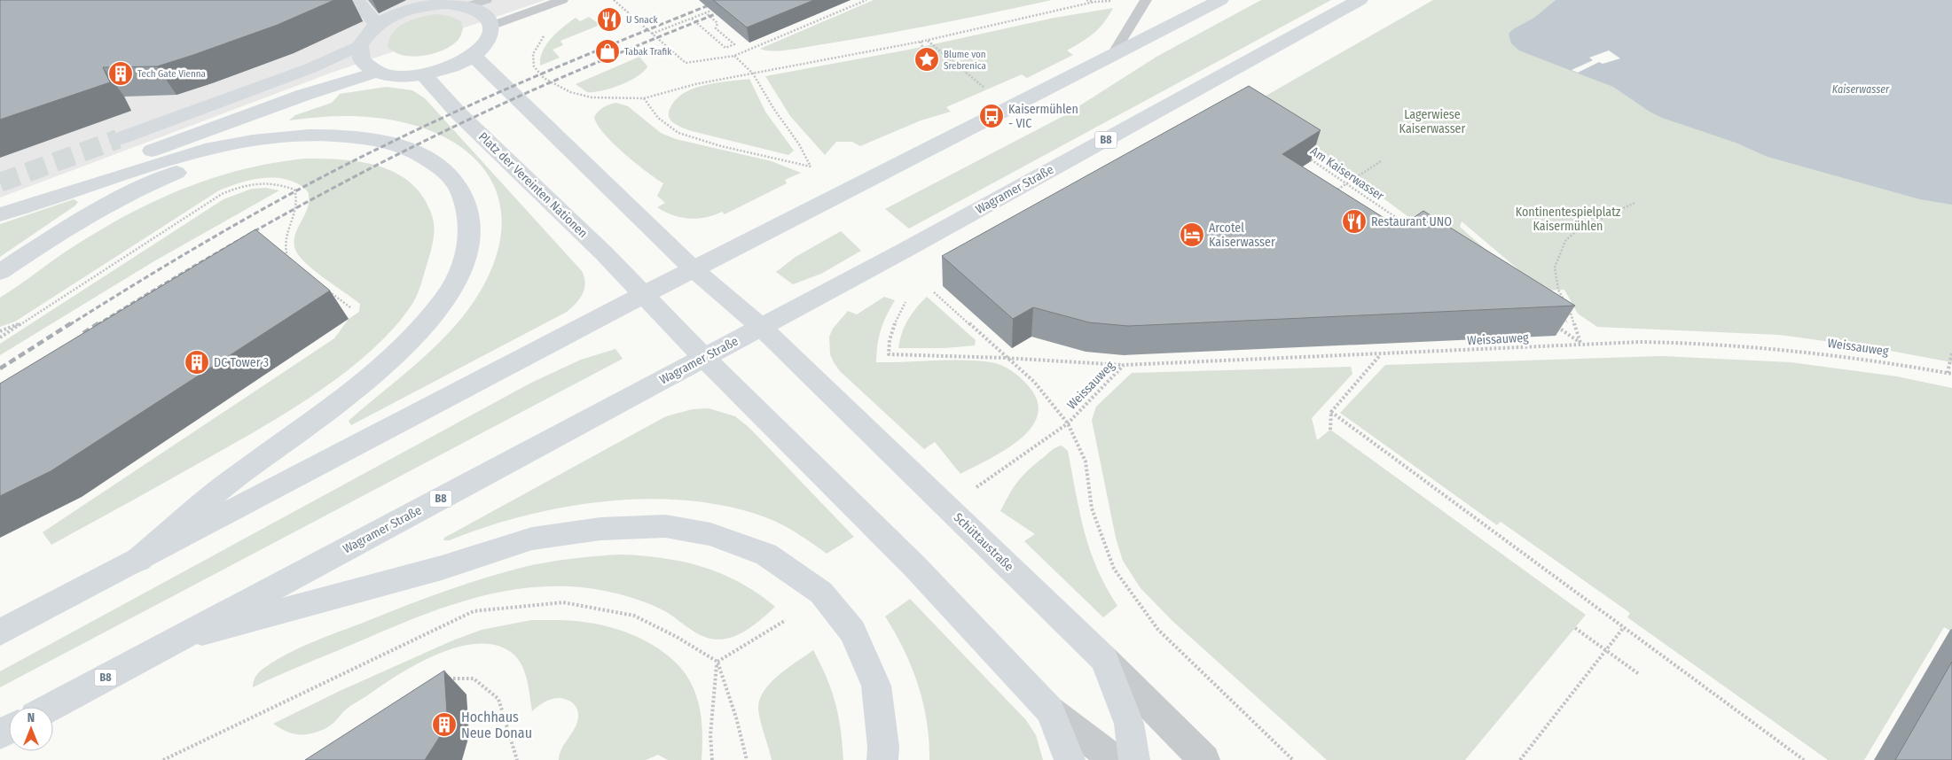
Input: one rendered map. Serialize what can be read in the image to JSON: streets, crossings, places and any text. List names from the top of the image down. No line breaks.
{"streets":{"main road":["B8","Platz der Vereinten Nationen","Wagramer Straße","Schüttaustraße"],"path":["Am Kaiserwasser","Weissauweg"]},"crossings":[["Platz der Vereinten Nationen","Wagramer Straße"],["Wagramer Straße","Schüttaustraße"]],"water":["Kaiserwasser"],"parks":["Lagerwiese Kaiserwasser","Kontinentespielplatz Kaisermühlen"],"places":{"restaurant":["U Snack","Restaurant UNO"],"shop":["Tabak Trafik"],"place":["Blume von Srebrenica"],"building":["Tech Gate Vienna","DC Tower 3","Hochhaus Neue Donau"],"bus stop":["Kaisermühlen - VIC"],"hotel":["Arcotel Kaiserwasser"]},"north":"top"}
